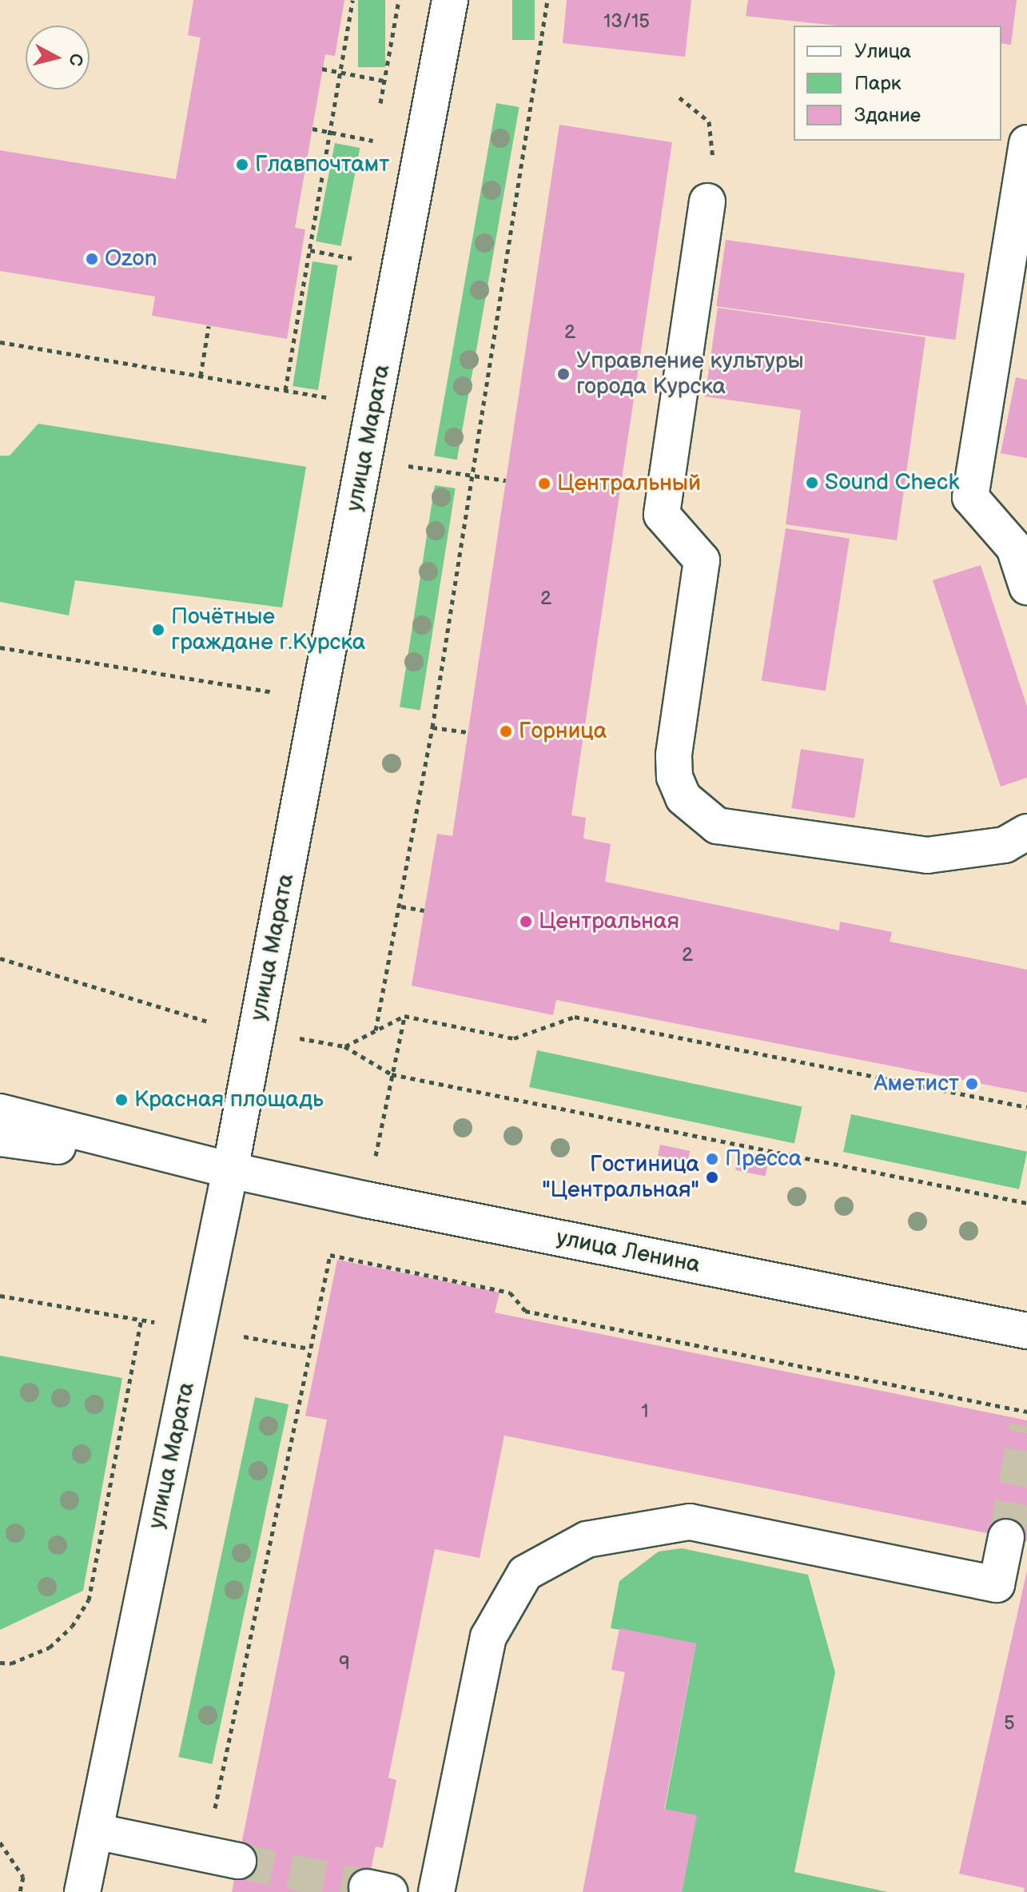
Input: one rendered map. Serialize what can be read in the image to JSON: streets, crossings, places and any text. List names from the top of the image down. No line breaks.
{"streets":{"street":["улица Марата","улица Ленина"]},"crossings":[["улица Марата","улица Ленина"]],"places":["Главпочтамт","Ozon","Управление культуры города Курска","Sound Check","Центральный","Почётные граждане г.Курска","Горница","Центральная","Аметист","Красная площадь","Пресса","Гостиница \"Центральная\""],"house_numbers":["13/15","2","2","2","1","9","5"],"legend":["Улица","Парк","Здание"],"north":"right"}
